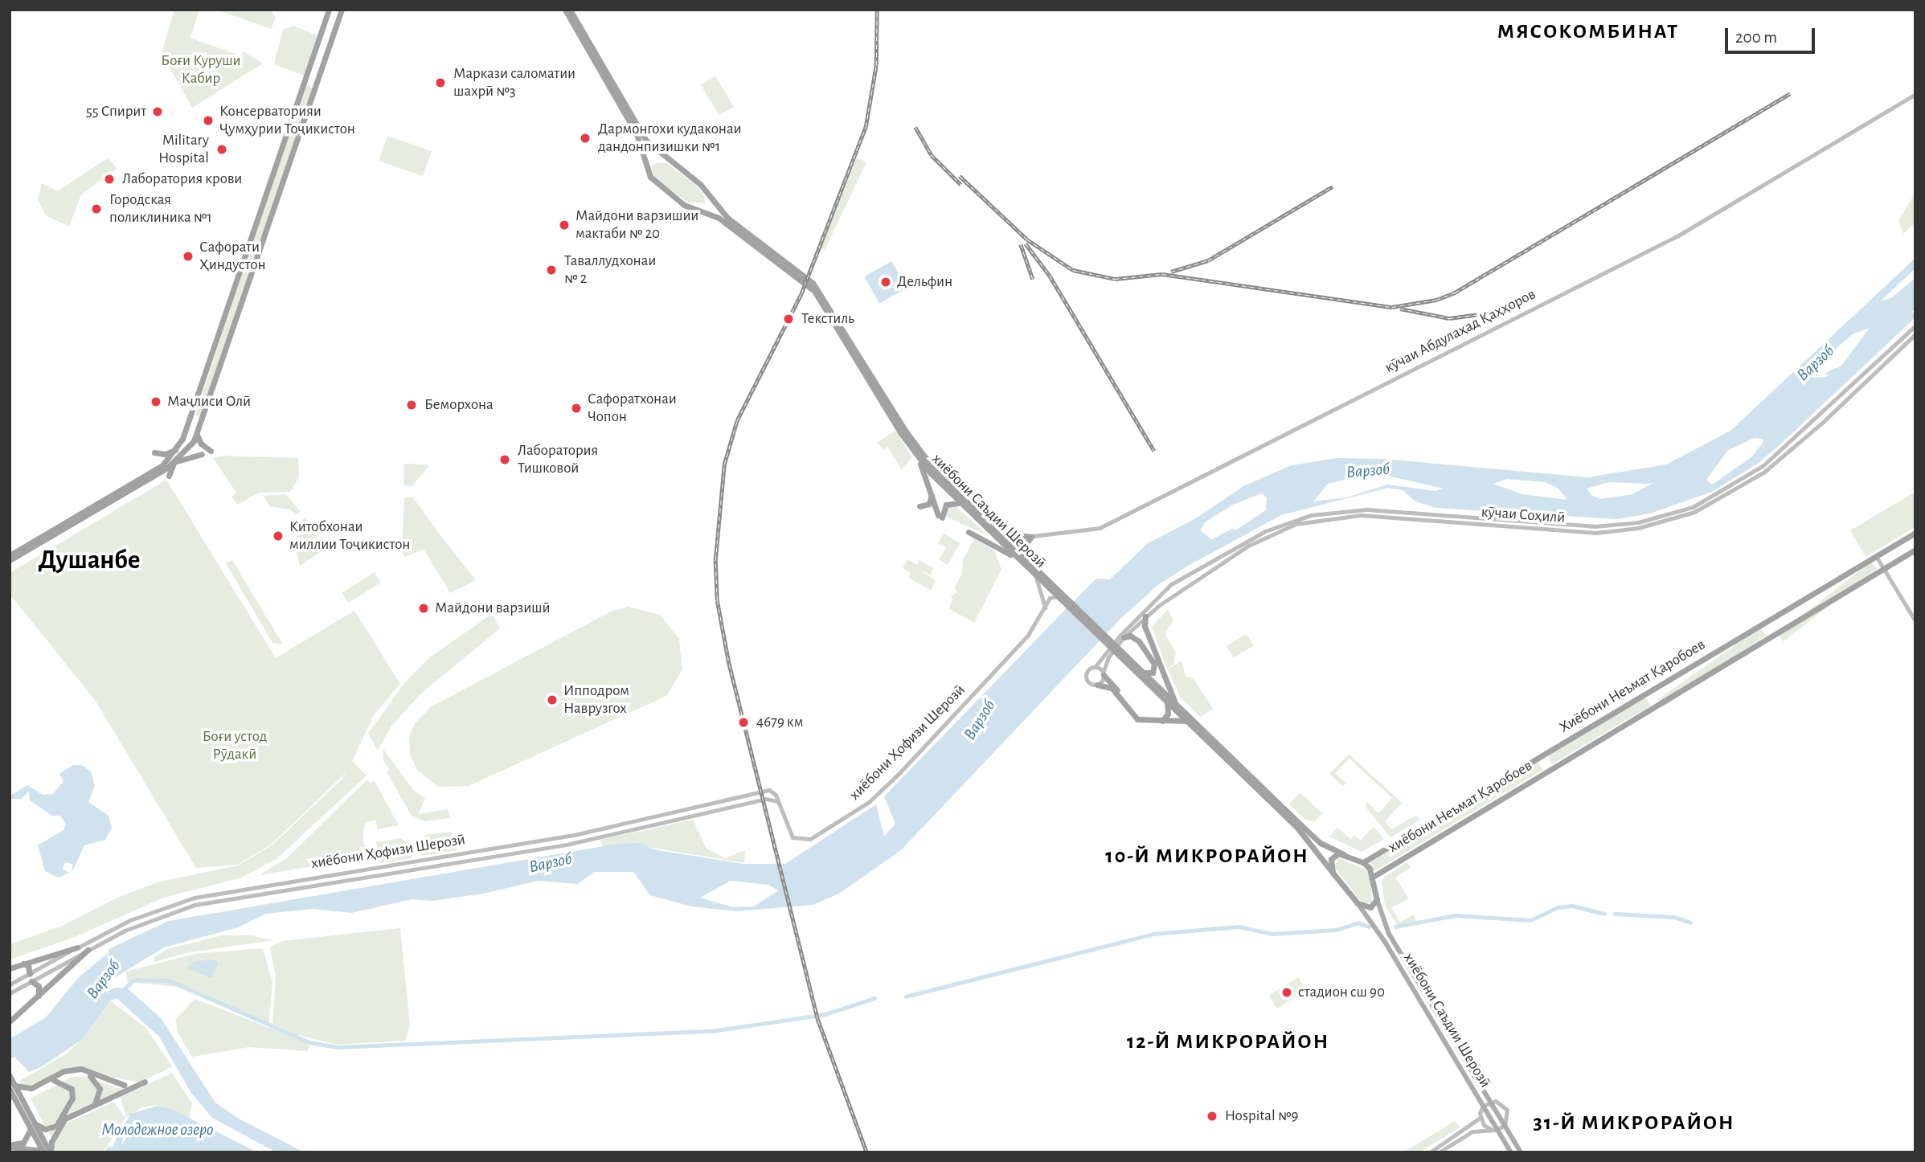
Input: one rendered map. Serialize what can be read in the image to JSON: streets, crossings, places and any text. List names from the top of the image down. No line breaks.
{"streets":{"highway":["хиёбони Саъдии Шерозӣ","Хиёбони Неъмат Қаробоев","хиёбони Неъмат Қаробоев"],"main road":["кӯчаи Абдулаҳад Қаҳҳоров","кӯчаи Соҳилӣ","хиёбони Ҳофизи Шерозӣ"]},"crossings":[["кӯчаи Абдулаҳад Қаҳҳоров","хиёбони Саъдии Шерозӣ"],["хиёбони Саъдии Шерозӣ","Хиёбони Неъмат Қаробоев"],["хиёбони Саъдии Шерозӣ","хиёбони Неъмат Қаробоев"],["Хиёбони Неъмат Қаробоев","хиёбони Неъмат Қаробоев"]],"districts":["МЯСОКОМБИНАТ","Душанбе","10-Й МИКРОРАЙОН","12-Й МИКРОРАЙОН","31-Й МИКРОРАЙОН"],"water":["Варзоб","Молодежное озеро"],"parks":["Боғи Куруши Кабир","Боғи устод Рӯдакӣ"],"places":["Маркази саломатии шахрӣ №3","55 Спирит","Консерваторияи Ҷумҳурии Тоҷикистон","Дармонгохи кудаконаи дандонпизишки №1","Military Hospital","Лаборатория крови","Городская поликлиника №1","Майдони варзишии мактаби № 20","Сафорати Ҳиндустон","Таваллудхонаи № 2","Дельфин","Текстиль","Маҷлиси Олӣ","Беморхона","Сафоратхонаи Чопон","Лаборатория Тишковой","Китобхонаи миллии Тоҷикистон","Майдони варзишӣ","Ипподром Наврузгох","4679 км","стадион сш 90","Hospital №9"],"scale_bar":"200 m"}
